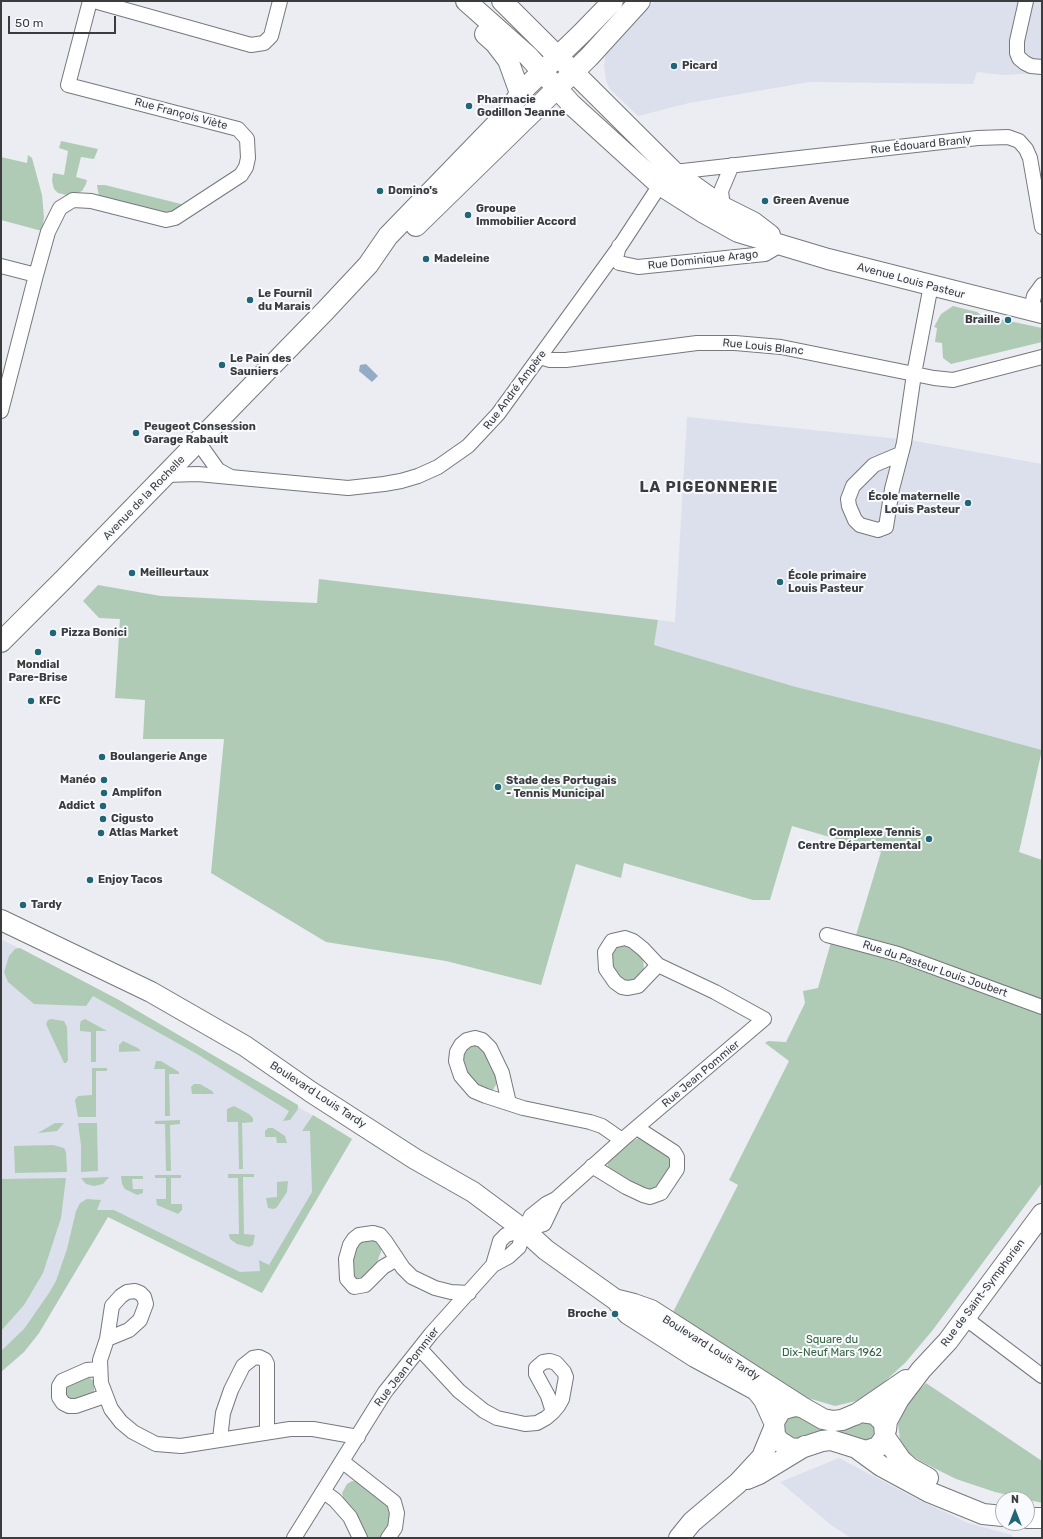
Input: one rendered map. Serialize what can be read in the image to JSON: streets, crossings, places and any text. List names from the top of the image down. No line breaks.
{"streets":{"main road":["Avenue Louis Pasteur","Avenue de la Rochelle","Boulevard Louis Tardy","Rue de Saint-Symphorien"],"street":["Rue François Viète","Rue Édouard Branly","Rue Dominique Arago","Rue Louis Blanc","Rue André Ampère","Rue du Pasteur Louis Joubert","Rue Jean Pommier"]},"crossings":[["Rue Édouard Branly","Avenue Louis Pasteur"],["Rue Édouard Branly","Rue André Ampère"],["Rue Dominique Arago","Avenue Louis Pasteur"],["Rue Dominique Arago","Rue André Ampère"],["Avenue Louis Pasteur","Rue André Ampère"],["Avenue Louis Pasteur","Avenue de la Rochelle"],["Rue Louis Blanc","Rue André Ampère"],["Rue André Ampère","Avenue de la Rochelle"],["Rue Jean Pommier","Boulevard Louis Tardy"],["Boulevard Louis Tardy","Rue de Saint-Symphorien"]],"districts":["LA PIGEONNERIE"],"parks":["Square du Dix-Neuf Mars 1962"],"places":["Picard","Pharmacie Godillon Jeanne","Domino's","Green Avenue","Groupe Immobilier Accord","Madeleine","Le Fournil du Marais","Braille","Le Pain des Sauniers","Peugeot Consession Garage Rabault","École maternelle Louis Pasteur","Meilleurtaux","École primaire Louis Pasteur","Pizza Bonici","Mondial Pare-Brise","KFC","Boulangerie Ange","Manéo","Stade des Portugais - Tennis Municipal","Amplifon","Addict","Cigusto","Atlas Market","Complexe Tennis Centre Départemental","Enjoy Tacos","Tardy","Broche"],"scale_bar":"50 m","north":"top"}
